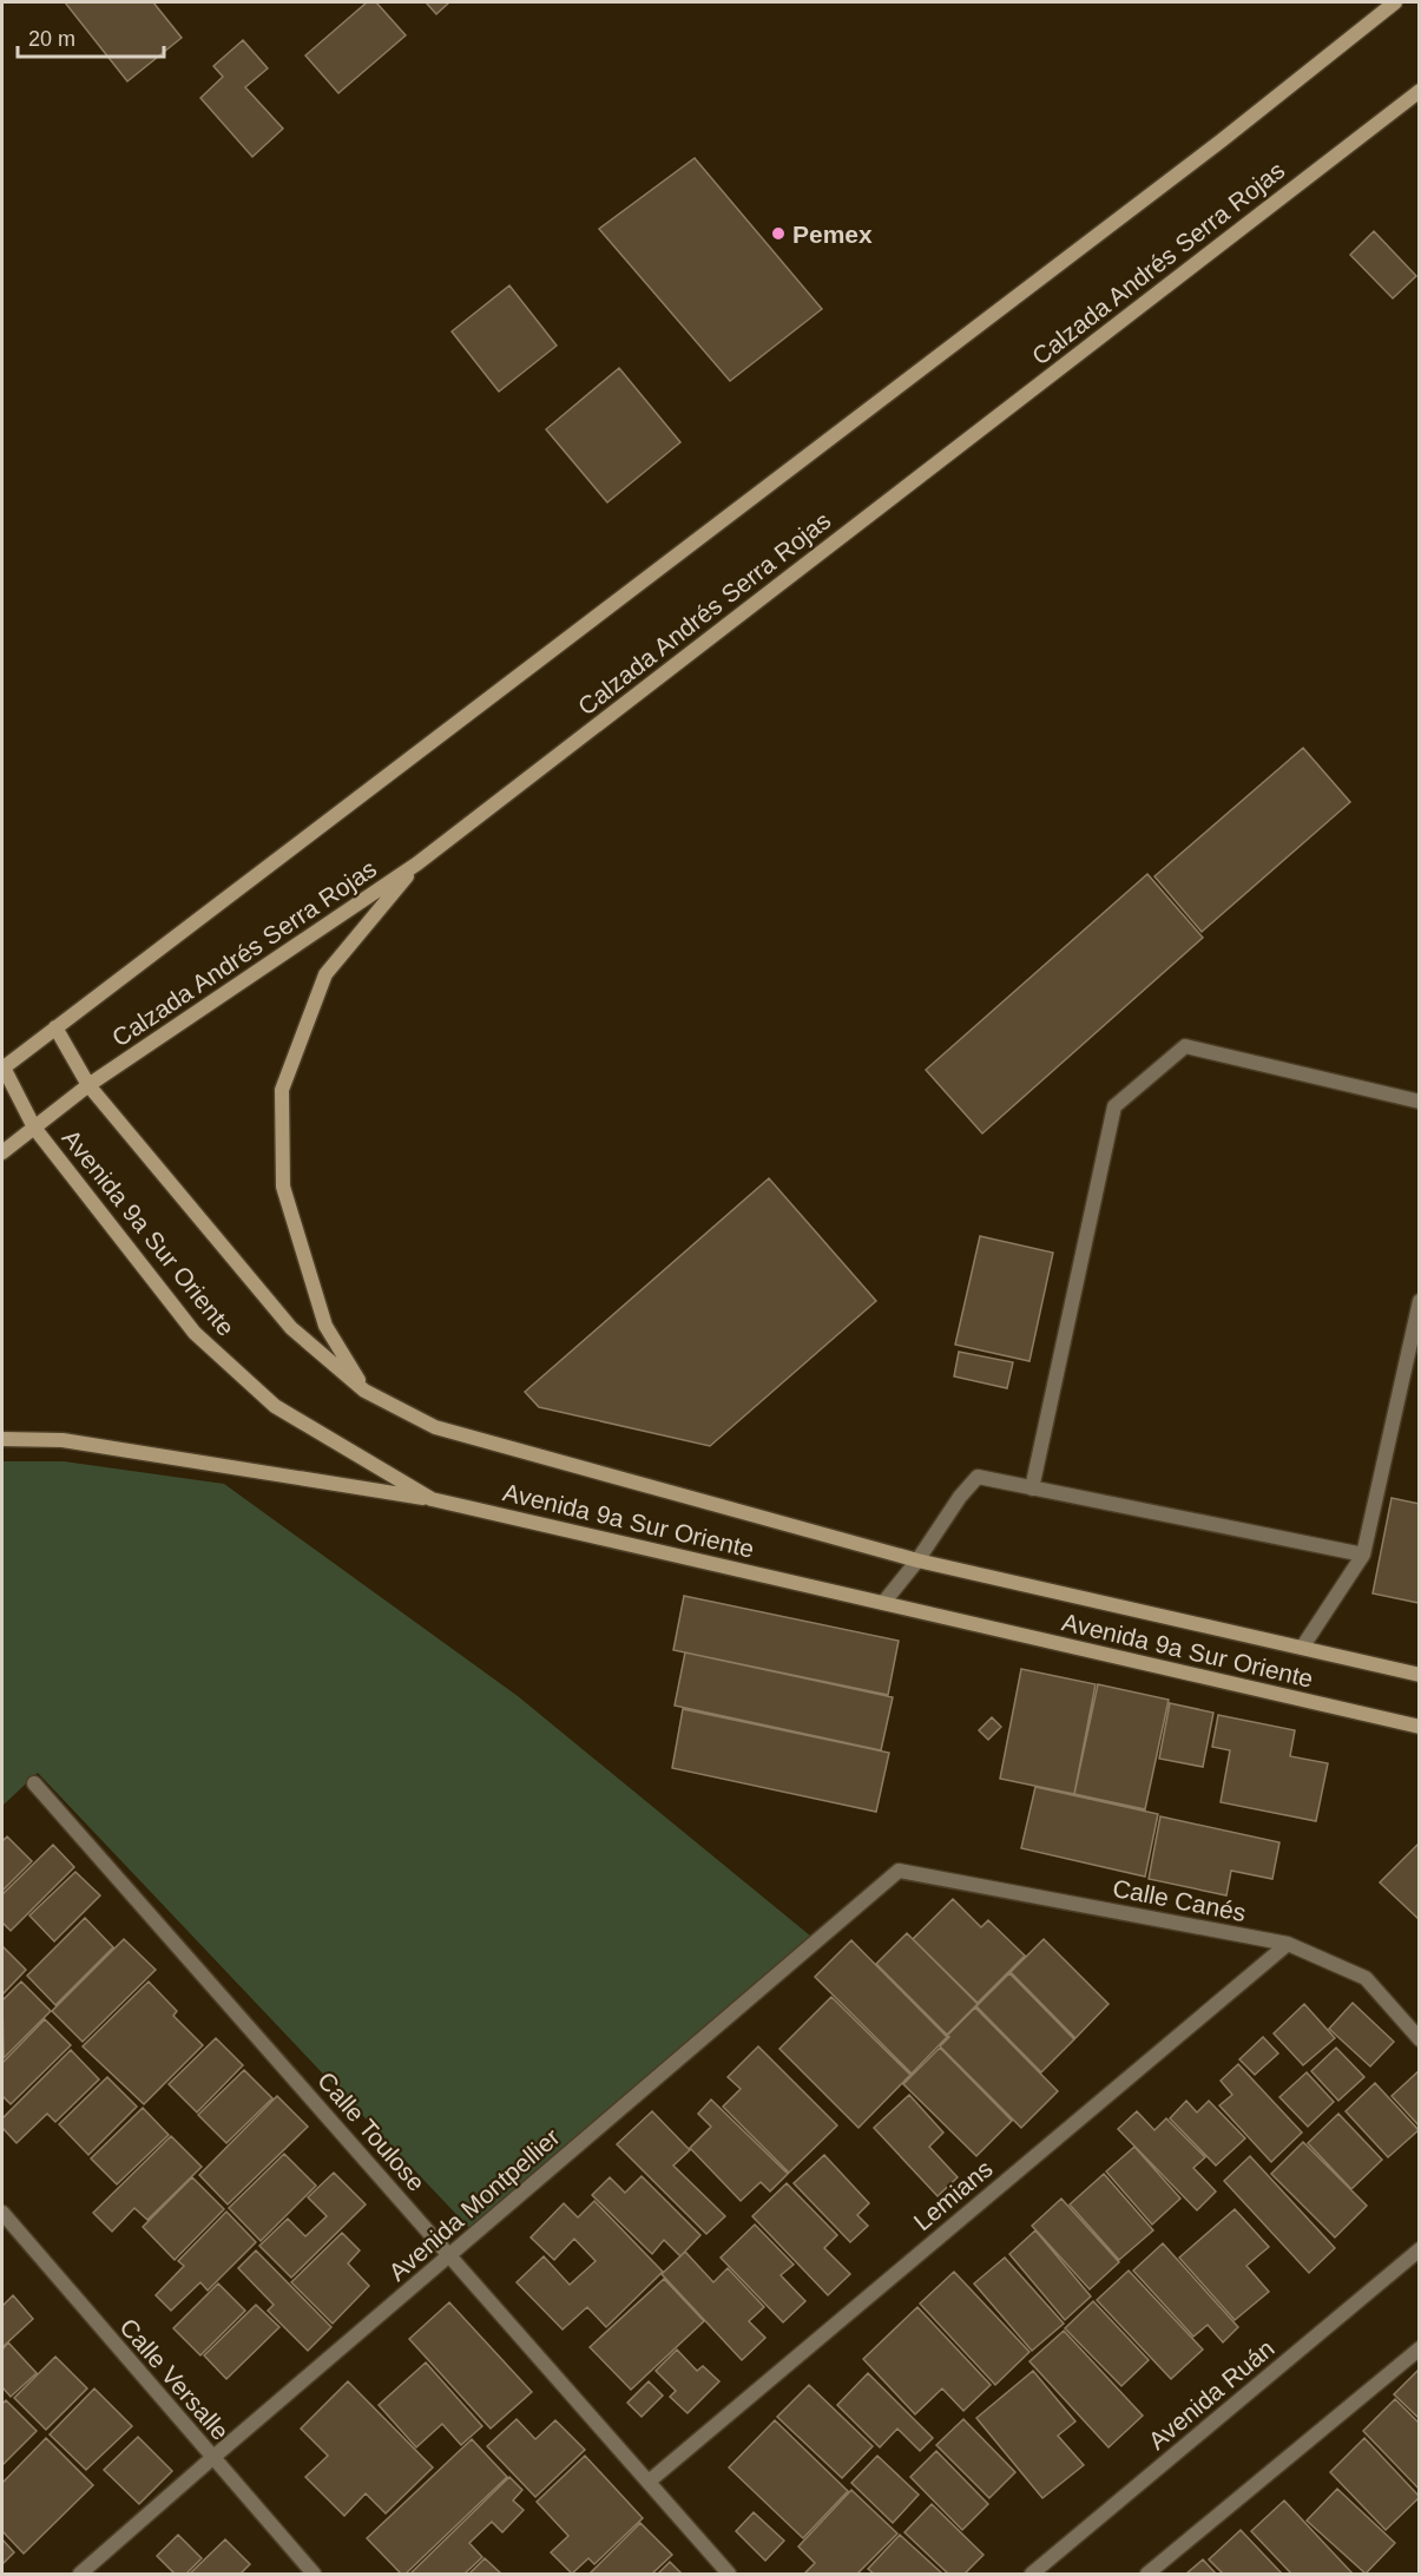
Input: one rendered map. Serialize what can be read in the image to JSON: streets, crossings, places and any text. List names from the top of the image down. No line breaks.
{"streets":{"main road":["Calzada Andrés Serra Rojas","Avenida 9a Sur Oriente"],"street":["Calle Canés","Calle Toulose","Lemians","Avenida Montpellier","Calle Versalle","Avenida Ruán"]},"crossings":[["Calzada Andrés Serra Rojas","Avenida 9a Sur Oriente"],["Calle Canés","Lemians"],["Calle Canés","Avenida Montpellier"],["Calle Toulose","Lemians"],["Calle Toulose","Avenida Montpellier"],["Avenida Montpellier","Calle Versalle"]],"places":["Pemex"],"scale_bar":"20 m"}
